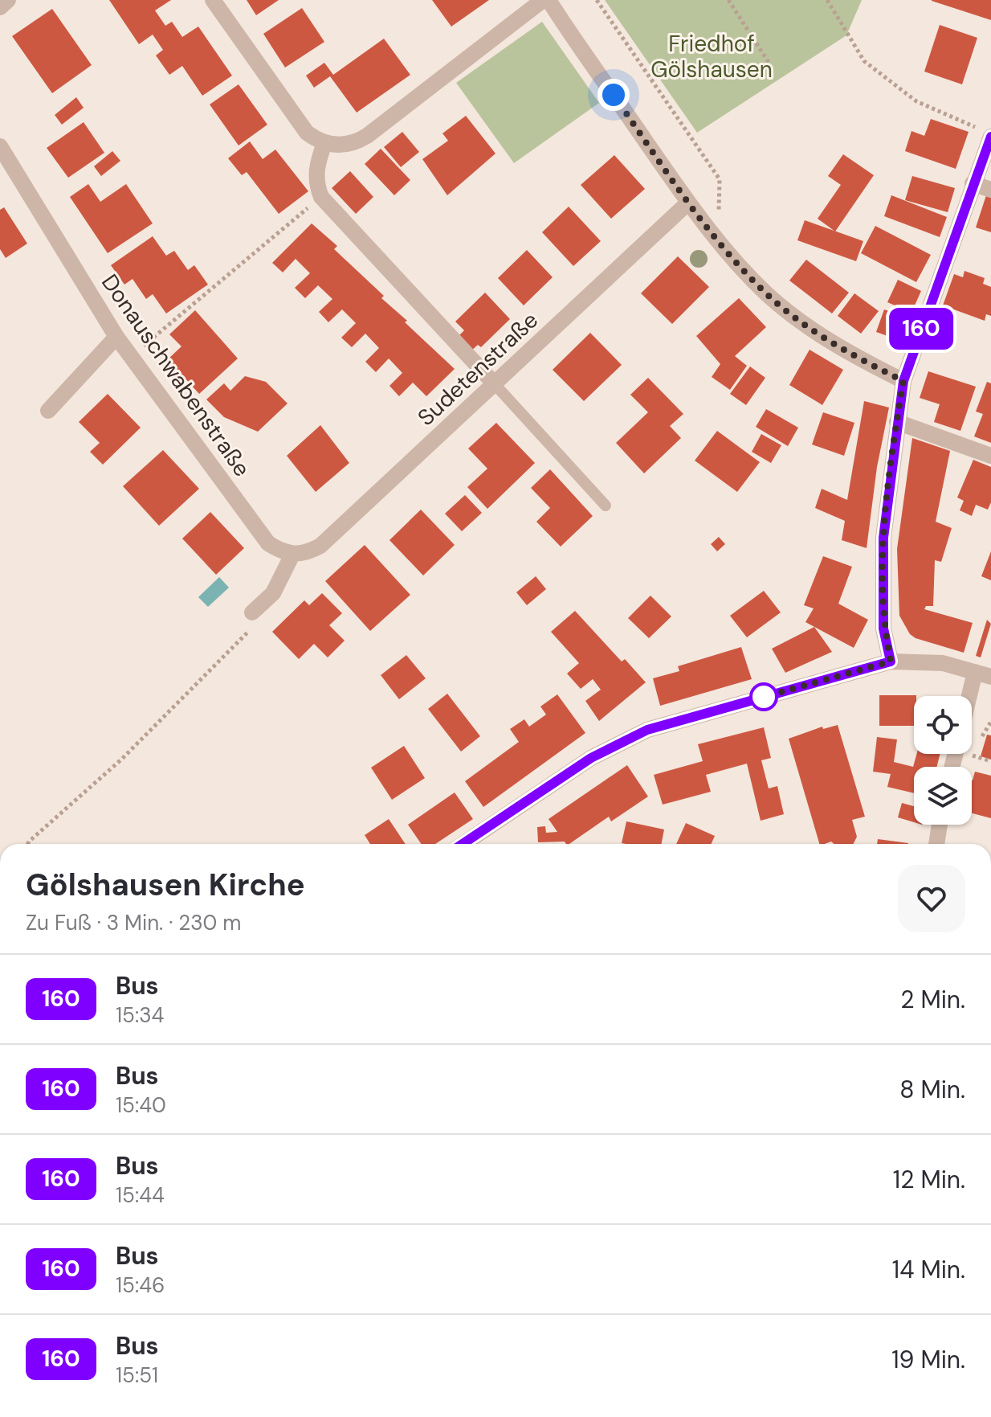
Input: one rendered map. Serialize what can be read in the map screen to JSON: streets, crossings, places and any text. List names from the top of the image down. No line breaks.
{"streets":{"street":["Sudetenstraße","Donauschwabenstraße"]},"crossings":[["Sudetenstraße","Donauschwabenstraße"]],"parks":["Friedhof Gölshausen"],"lines":["bus line 160"],"page":{"on_map":"160","heading":["Gölshausen Kirche","Zu Fuß · 3 Min. · 230 m"],"list":[{"mark":"160","name":"Bus","note":"15:34","value":"2 Min."},{"mark":"160","name":"Bus","note":"15:40","value":"8 Min."},{"mark":"160","name":"Bus","note":"15:44","value":"12 Min."},{"mark":"160","name":"Bus","note":"15:46","value":"14 Min."},{"mark":"160","name":"Bus","note":"15:51","value":"19 Min."}]}}
